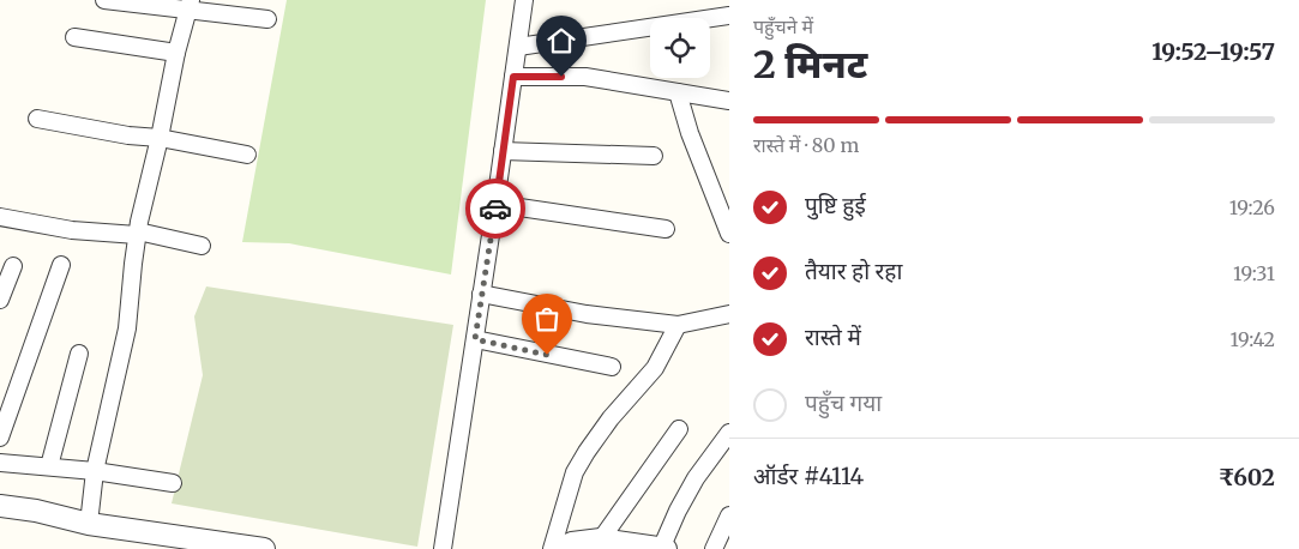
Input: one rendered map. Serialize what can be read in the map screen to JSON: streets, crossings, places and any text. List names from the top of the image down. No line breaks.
{"page":{"heading":["2 मिनट","पहुँचने में","19:52–19:57"],"panel":["ऑर्डर #4114","₹602"],"bar":"रास्ते में · 80 m","list":[["पुष्टि हुई","19:26"],["तैयार हो रहा","19:31"],["रास्ते में","19:42"],"पहुँच गया"]}}
